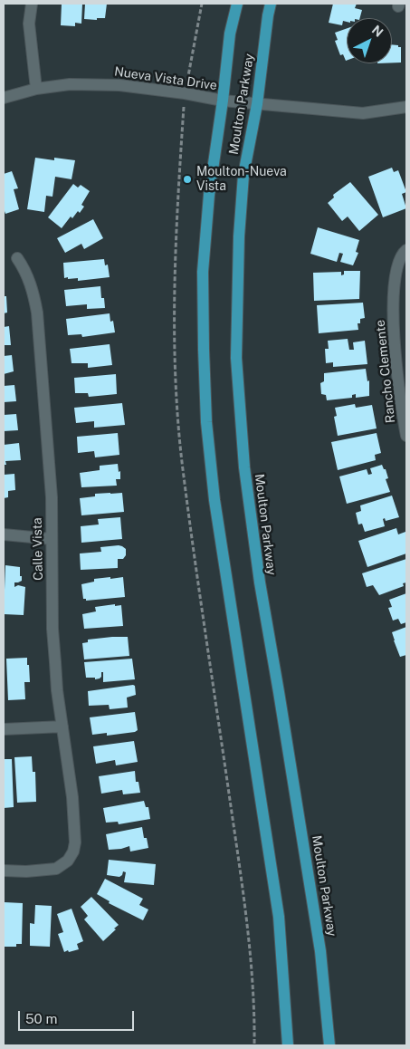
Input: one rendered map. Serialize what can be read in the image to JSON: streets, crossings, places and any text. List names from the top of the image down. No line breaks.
{"streets":{"main road":["Moulton Parkway"],"street":["Nueva Vista Drive","Rancho Clemente","Calle Vista"]},"crossings":[["Nueva Vista Drive","Moulton Parkway"]],"places":["Moulton-Nueva Vista"],"scale_bar":"50 m","north":"top right"}
